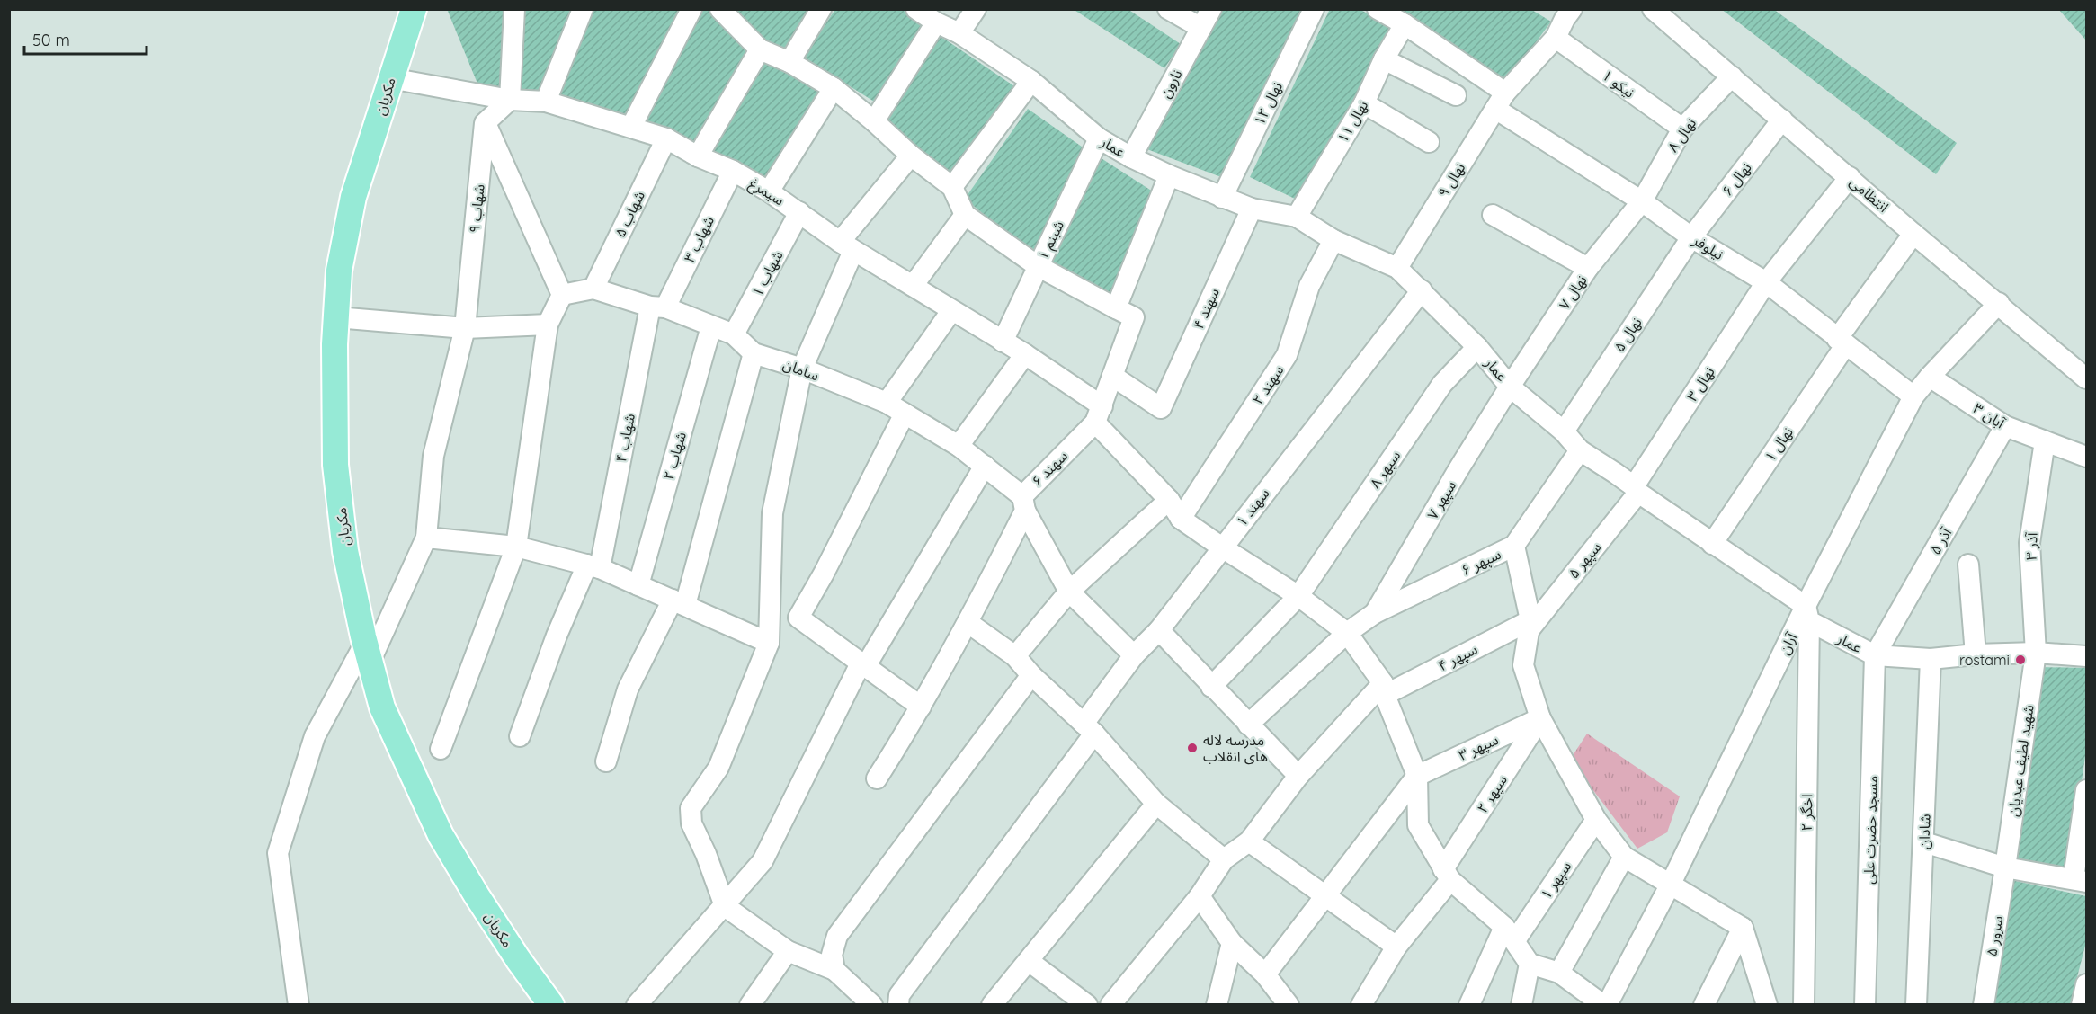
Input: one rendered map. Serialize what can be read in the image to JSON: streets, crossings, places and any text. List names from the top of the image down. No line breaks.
{"streets":{"main road":["مکریان"],"street":["نارون","نیکو ۱","نهال ۱۲","نهال ۱۱","نهال ۸","عمار","نهال ۶","نهال ۹","سیمرغ","انتظامی","شهاب ۹","شهاب ۵","شهاب ۳","شبنم ۱","نیلوفر","شهاب ۱","نهال ۷","سهند ۴","نهال ۵","سامان","نهال ۳","سهند ۲","آبان ۳","شهاب ۴","نهال ۱","شهاب ۲","سهند ۶","سپهر ۸","سپهر ۷","سهند ۱","آذر ۵","آذر ۳","سپهر ۵","سپهر ۶","آران","سپهر ۴","سپهر ۳","شهید لطیف عبدیان","سپهر ۲","اخگر ۲","مسجد حضرت علی","شادان","سپهر ۱","سرور ۵"]},"crossings":[["نارون","عمار"],["نیکو ۱","نهال ۸"],["نیکو ۱","نهال ۹"],["مکریان","سیمرغ"],["مکریان","شهاب ۹"],["نهال ۱۲","عمار"],["نهال ۱۱","عمار"],["نهال ۱۱","نیلوفر"],["نهال ۸","انتظامی"],["نهال ۸","نیلوفر"],["نهال ۸","نهال ۷"],["عمار","نهال ۹"],["عمار","شبنم ۱"],["عمار","نهال ۷"],["عمار","سهند ۴"],["عمار","نهال ۵"],["عمار","نهال ۳"],["عمار","سهند ۲"],["عمار","نهال ۱"],["عمار","سپهر ۸"],["عمار","سپهر ۷"],["عمار","سهند ۱"],["عمار","آذر ۵"],["عمار","آذر ۳"],["عمار","سپهر ۵"],["عمار","سپهر ۶"],["عمار","آران"],["عمار","شهید لطیف عبدیان"],["عمار","اخگر ۲"],["عمار","مسجد حضرت علی"],["عمار","شادان"],["نهال ۶","انتظامی"],["نهال ۶","نیلوفر"],["نهال ۶","نهال ۵"],["نهال ۹","نیلوفر"],["سیمرغ","شهاب ۵"],["سیمرغ","شهاب ۳"],["سیمرغ","شبنم ۱"],["سیمرغ","شهاب ۱"],["سیمرغ","سهند ۲"],["سیمرغ","سهند ۶"],["انتظامی","نهال ۳"],["انتظامی","نهال ۱"],["انتظامی","آران"],["شهاب ۵","سامان"],["شهاب ۳","سامان"],["شهاب ۳","شهاب ۴"],["نیلوفر","نهال ۷"],["نیلوفر","نهال ۵"],["نیلوفر","نهال ۳"],["نیلوفر","نهال ۱"],["نیلوفر","آران"],["شهاب ۱","سامان"],["نهال ۷","سپهر ۷"],["سهند ۴","سهند ۶"],["سامان","شهاب ۴"],["سامان","شهاب ۲"],["سامان","سهند ۶"],["نهال ۳","سپهر ۵"],["آبان ۳","آذر ۵"],["آبان ۳","آذر ۳"],["آبان ۳","آران"],["سپهر ۷","سپهر ۶"],["آذر ۵","مسجد حضرت علی"],["آذر ۳","شهید لطیف عبدیان"],["سپهر ۵","سپهر ۴"],["آران","اخگر ۲"],["سپهر ۳","سپهر ۲"],["شهید لطیف عبدیان","سرور ۵"]],"places":["rostami","مدرسه لاله های انقلاب"],"scale_bar":"50 m"}
